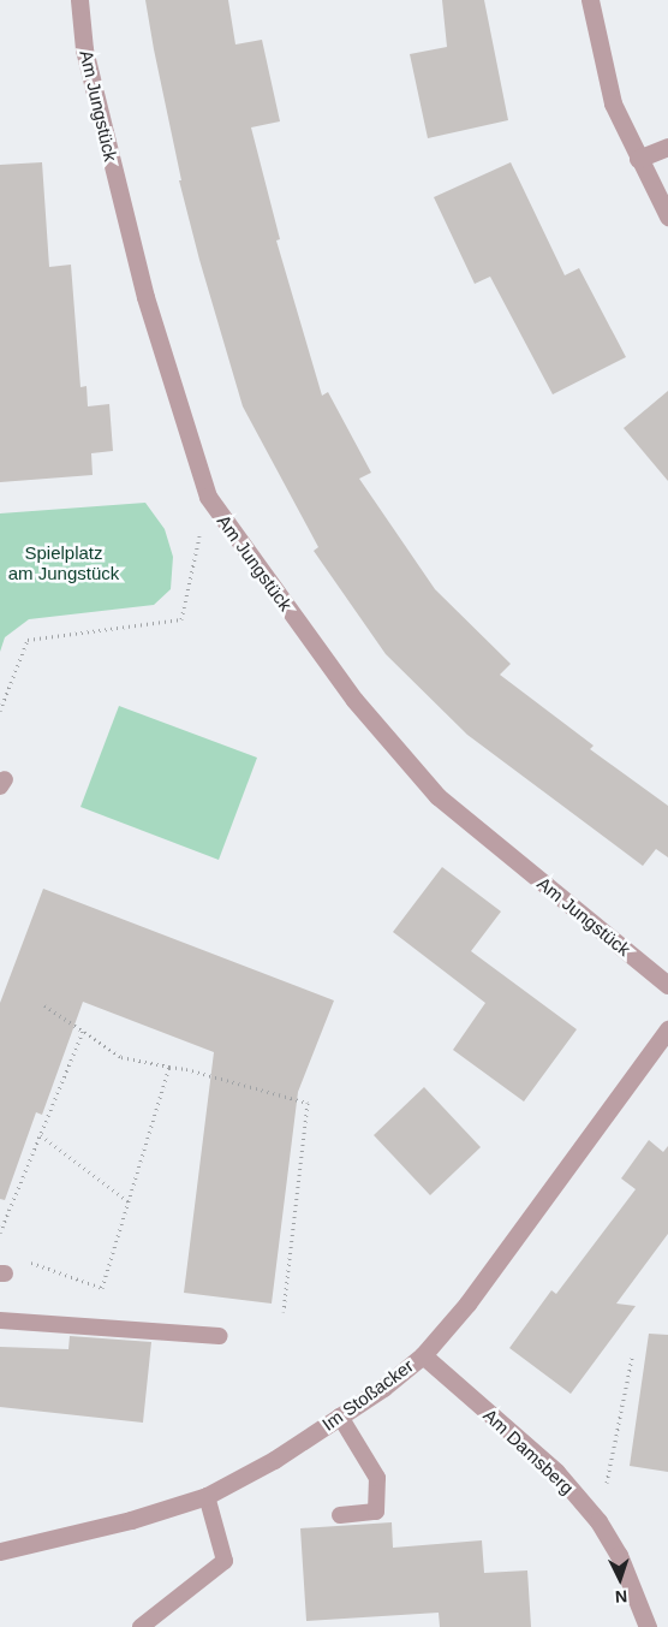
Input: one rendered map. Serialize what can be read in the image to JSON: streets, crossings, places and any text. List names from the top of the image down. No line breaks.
{"streets":{"street":["Am Jungstück","Im Stoßacker","Am Damsberg"]},"crossings":[["Im Stoßacker","Am Damsberg"]],"parks":["Spielplatz am Jungstück"],"north":"bottom"}
